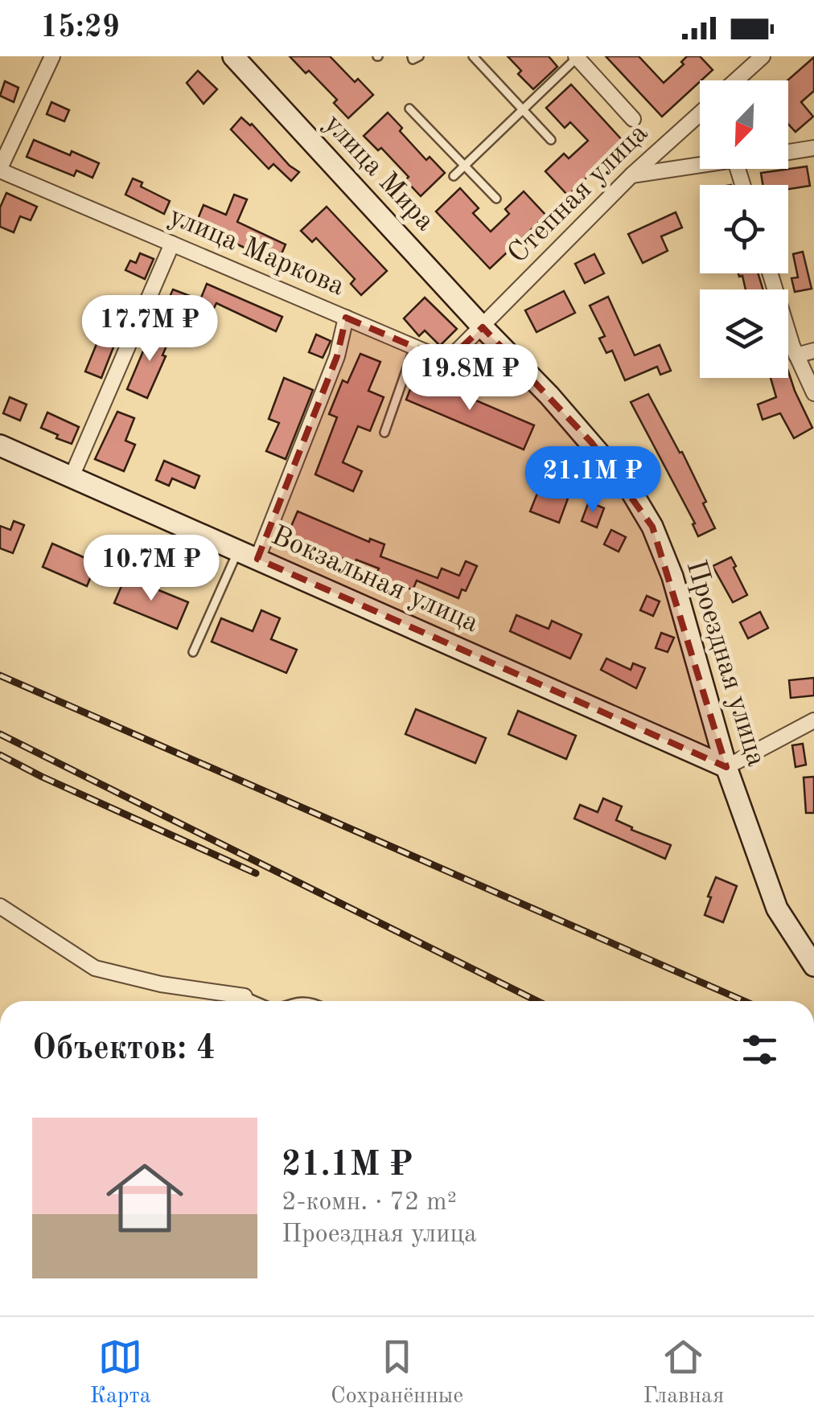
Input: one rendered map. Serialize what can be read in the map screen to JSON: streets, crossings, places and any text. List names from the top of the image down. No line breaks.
{"streets":{"main road":["улица Мира","Вокзальная улица","Проездная улица"],"street":["Степная улица","улица Маркова"]},"crossings":[["улица Мира","Степная улица"],["улица Мира","улица Маркова"],["улица Мира","Проездная улица"],["Степная улица","улица Маркова"],["Степная улица","Проездная улица"],["улица Маркова","Проездная улица"],["Вокзальная улица","Проездная улица"]],"north":"bottom left","page":{"status":"15:29","price":["17.7M ₽","19.8M ₽","21.1M ₽","10.7M ₽"],"heading":"Объектов: 4","list":[{"name":"21.1M ₽","note":"2-комн. · 72 m² · Проездная улица"}],"tabs":["Карта","Сохранённые","Главная"]}}
